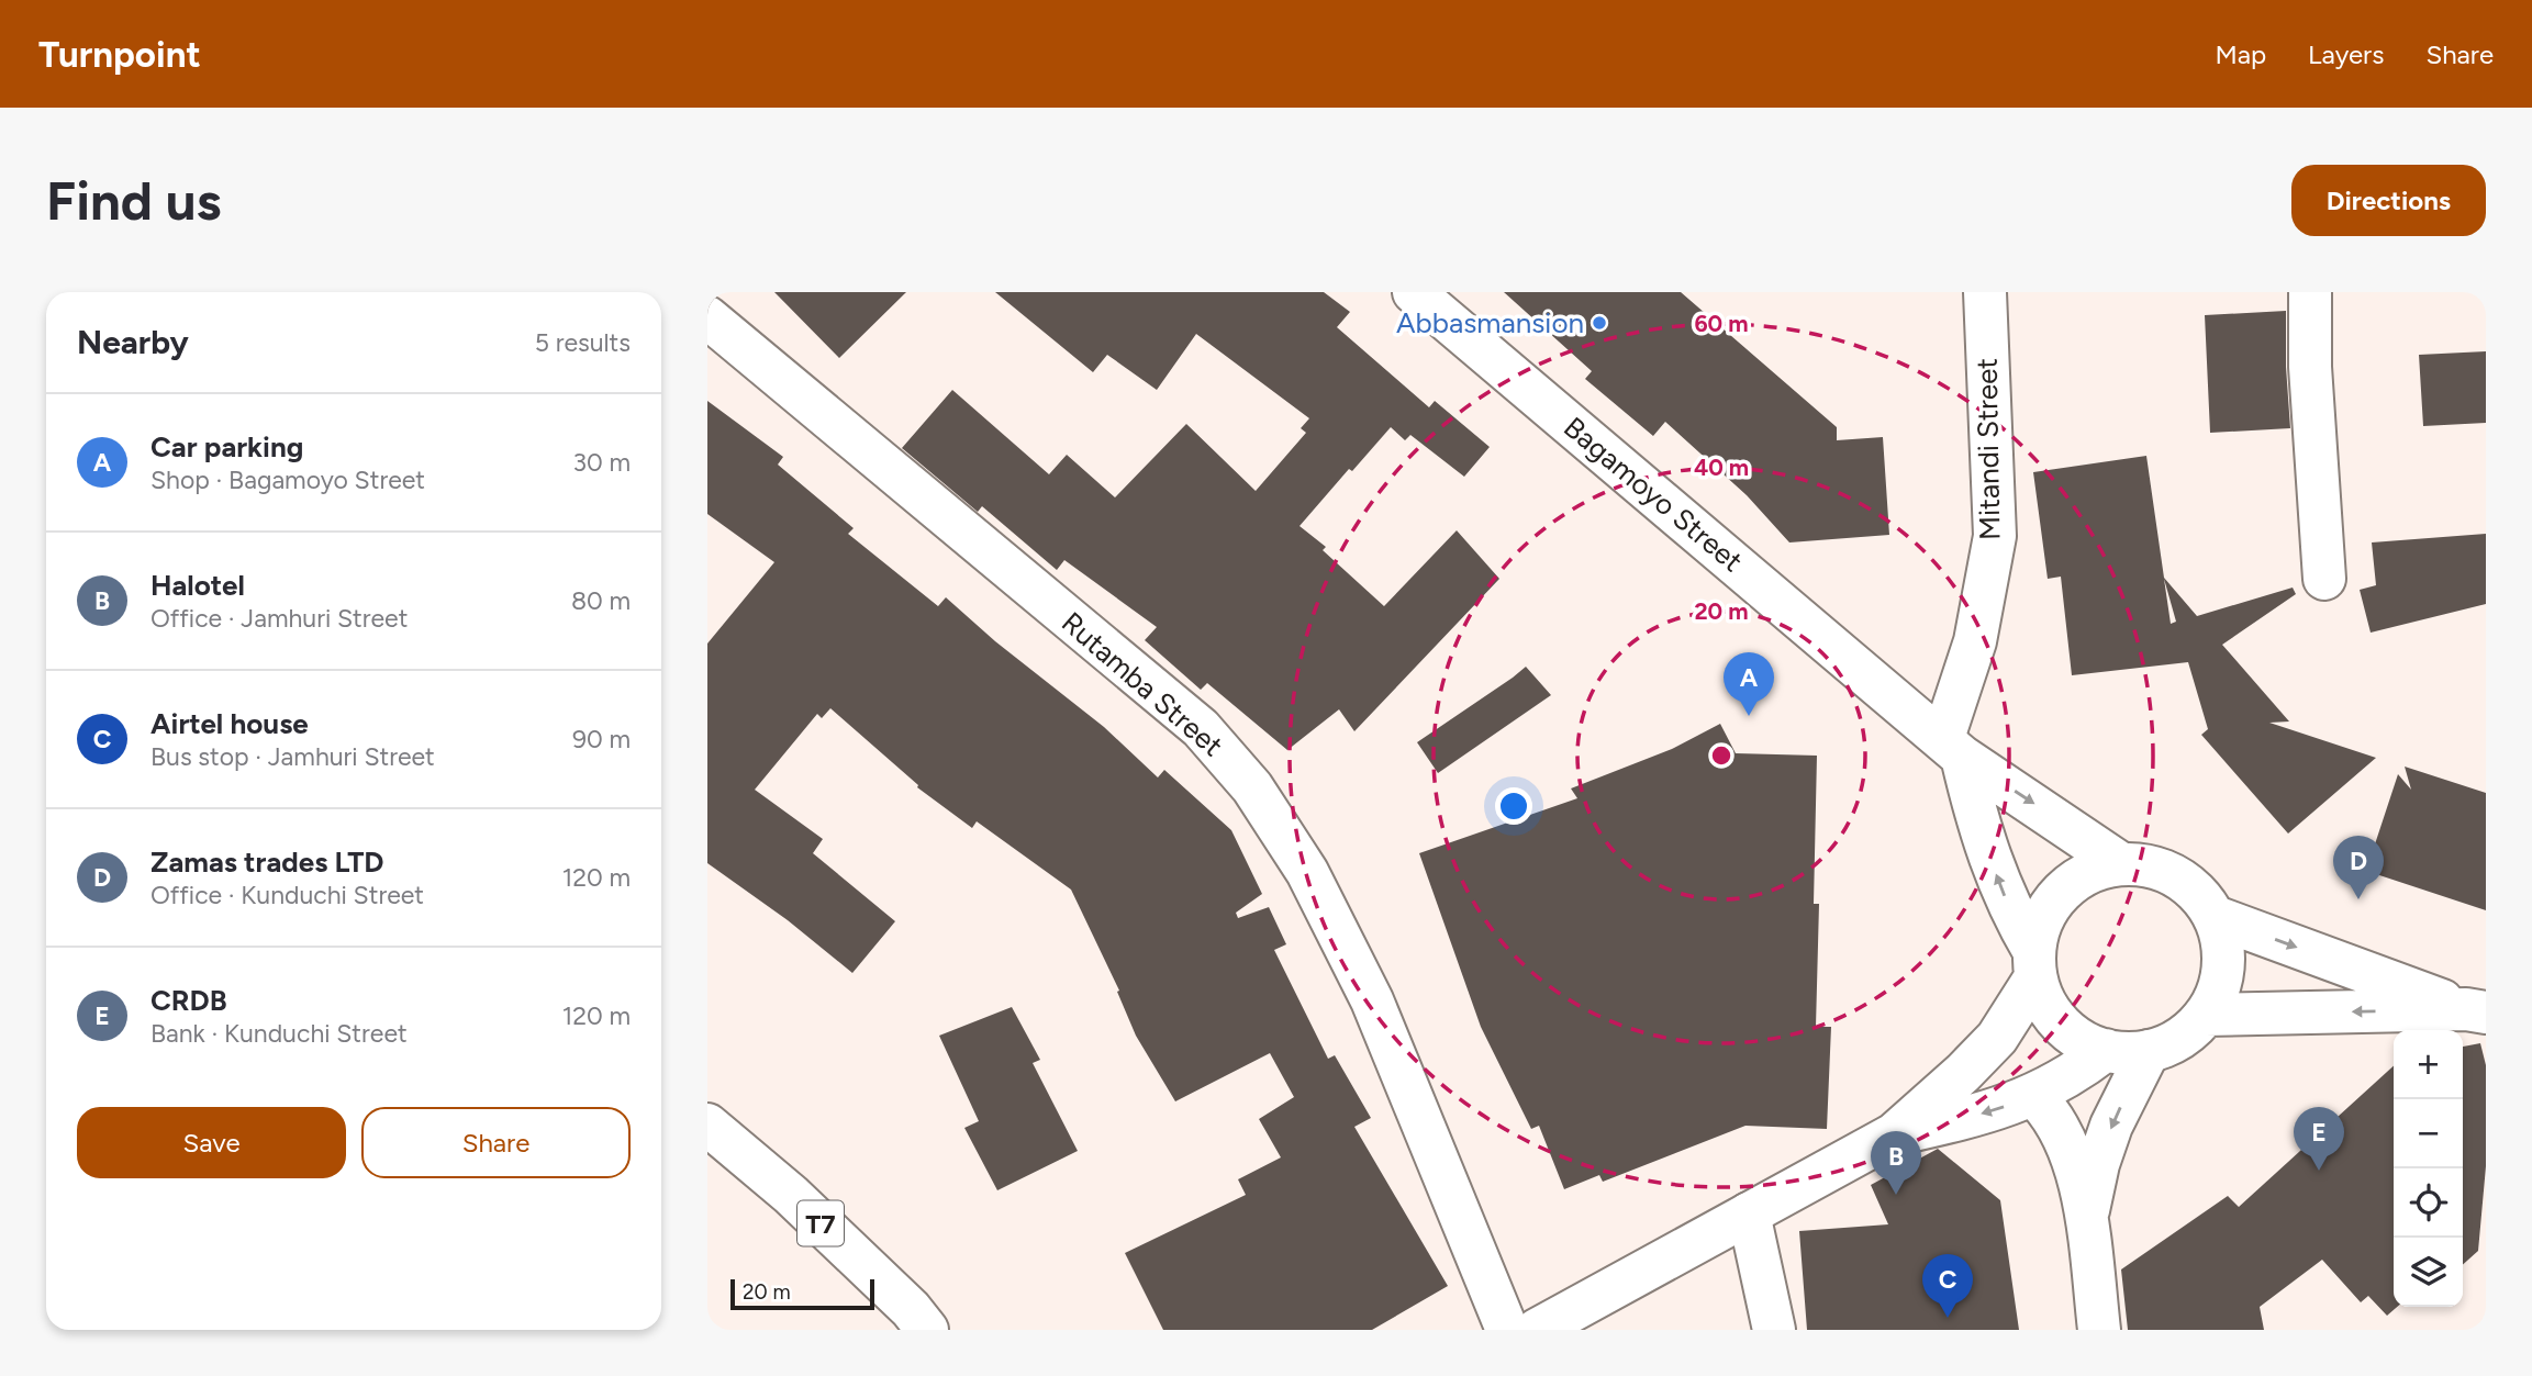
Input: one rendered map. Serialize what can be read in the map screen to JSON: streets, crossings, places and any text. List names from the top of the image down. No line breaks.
{"streets":{"main road":["Mitandi Street","Bagamoyo Street","Rutamba Street","T7"]},"crossings":[["Mitandi Street","Bagamoyo Street"]],"places":["Abbasmansion"],"scale_bar":"20 m","page":{"header":"Turnpoint","nav":["Map","Layers","Share"],"buttons":["Directions",["Save","Share"]],"title":"Find us","heading":["Nearby","5 results"],"list":[{"mark":"A","name":"Car parking","note":"Shop · Bagamoyo Street","value":"30 m"},{"mark":"B","name":"Halotel","note":"Office · Jamhuri Street","value":"80 m"},{"mark":"C","name":"Airtel house","note":"Bus stop · Jamhuri Street","value":"90 m"},{"mark":"D","name":"Zamas trades LTD","note":"Office · Kunduchi Street","value":"120 m"},{"mark":"E","name":"CRDB","note":"Bank · Kunduchi Street","value":"120 m"}],"pins":["A","D","E","B","C"],"map_buttons":["+","−"],"scale":"20 m"},"rings":["60 m","40 m","20 m"]}
